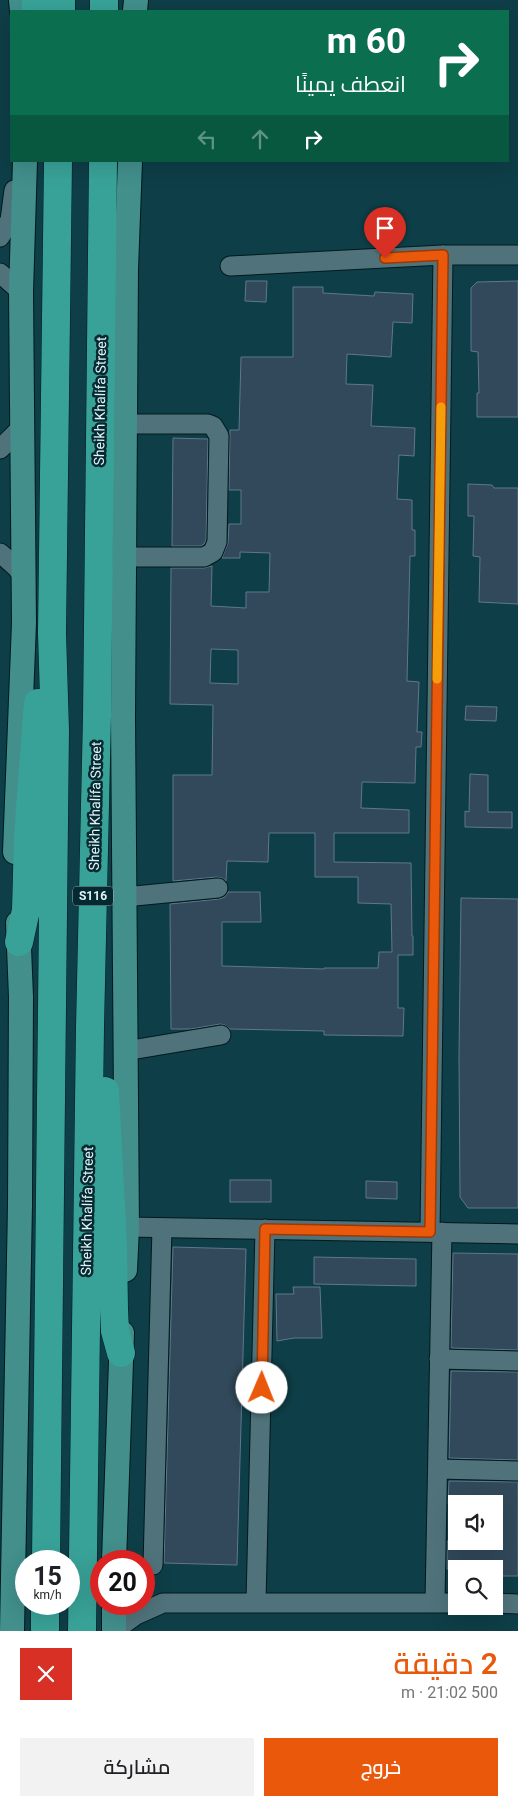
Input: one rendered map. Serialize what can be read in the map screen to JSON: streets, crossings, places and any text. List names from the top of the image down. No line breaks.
{"streets":{"highway":["Sheikh Khalifa Street","S116"]},"page":{"turn":["60 m","انعطف يمينًا"],"speed":"15 km/h","limit":"20","heading":["2 دقيقة","500 m · 21:02"],"buttons":["خروج","مشاركة"]}}
